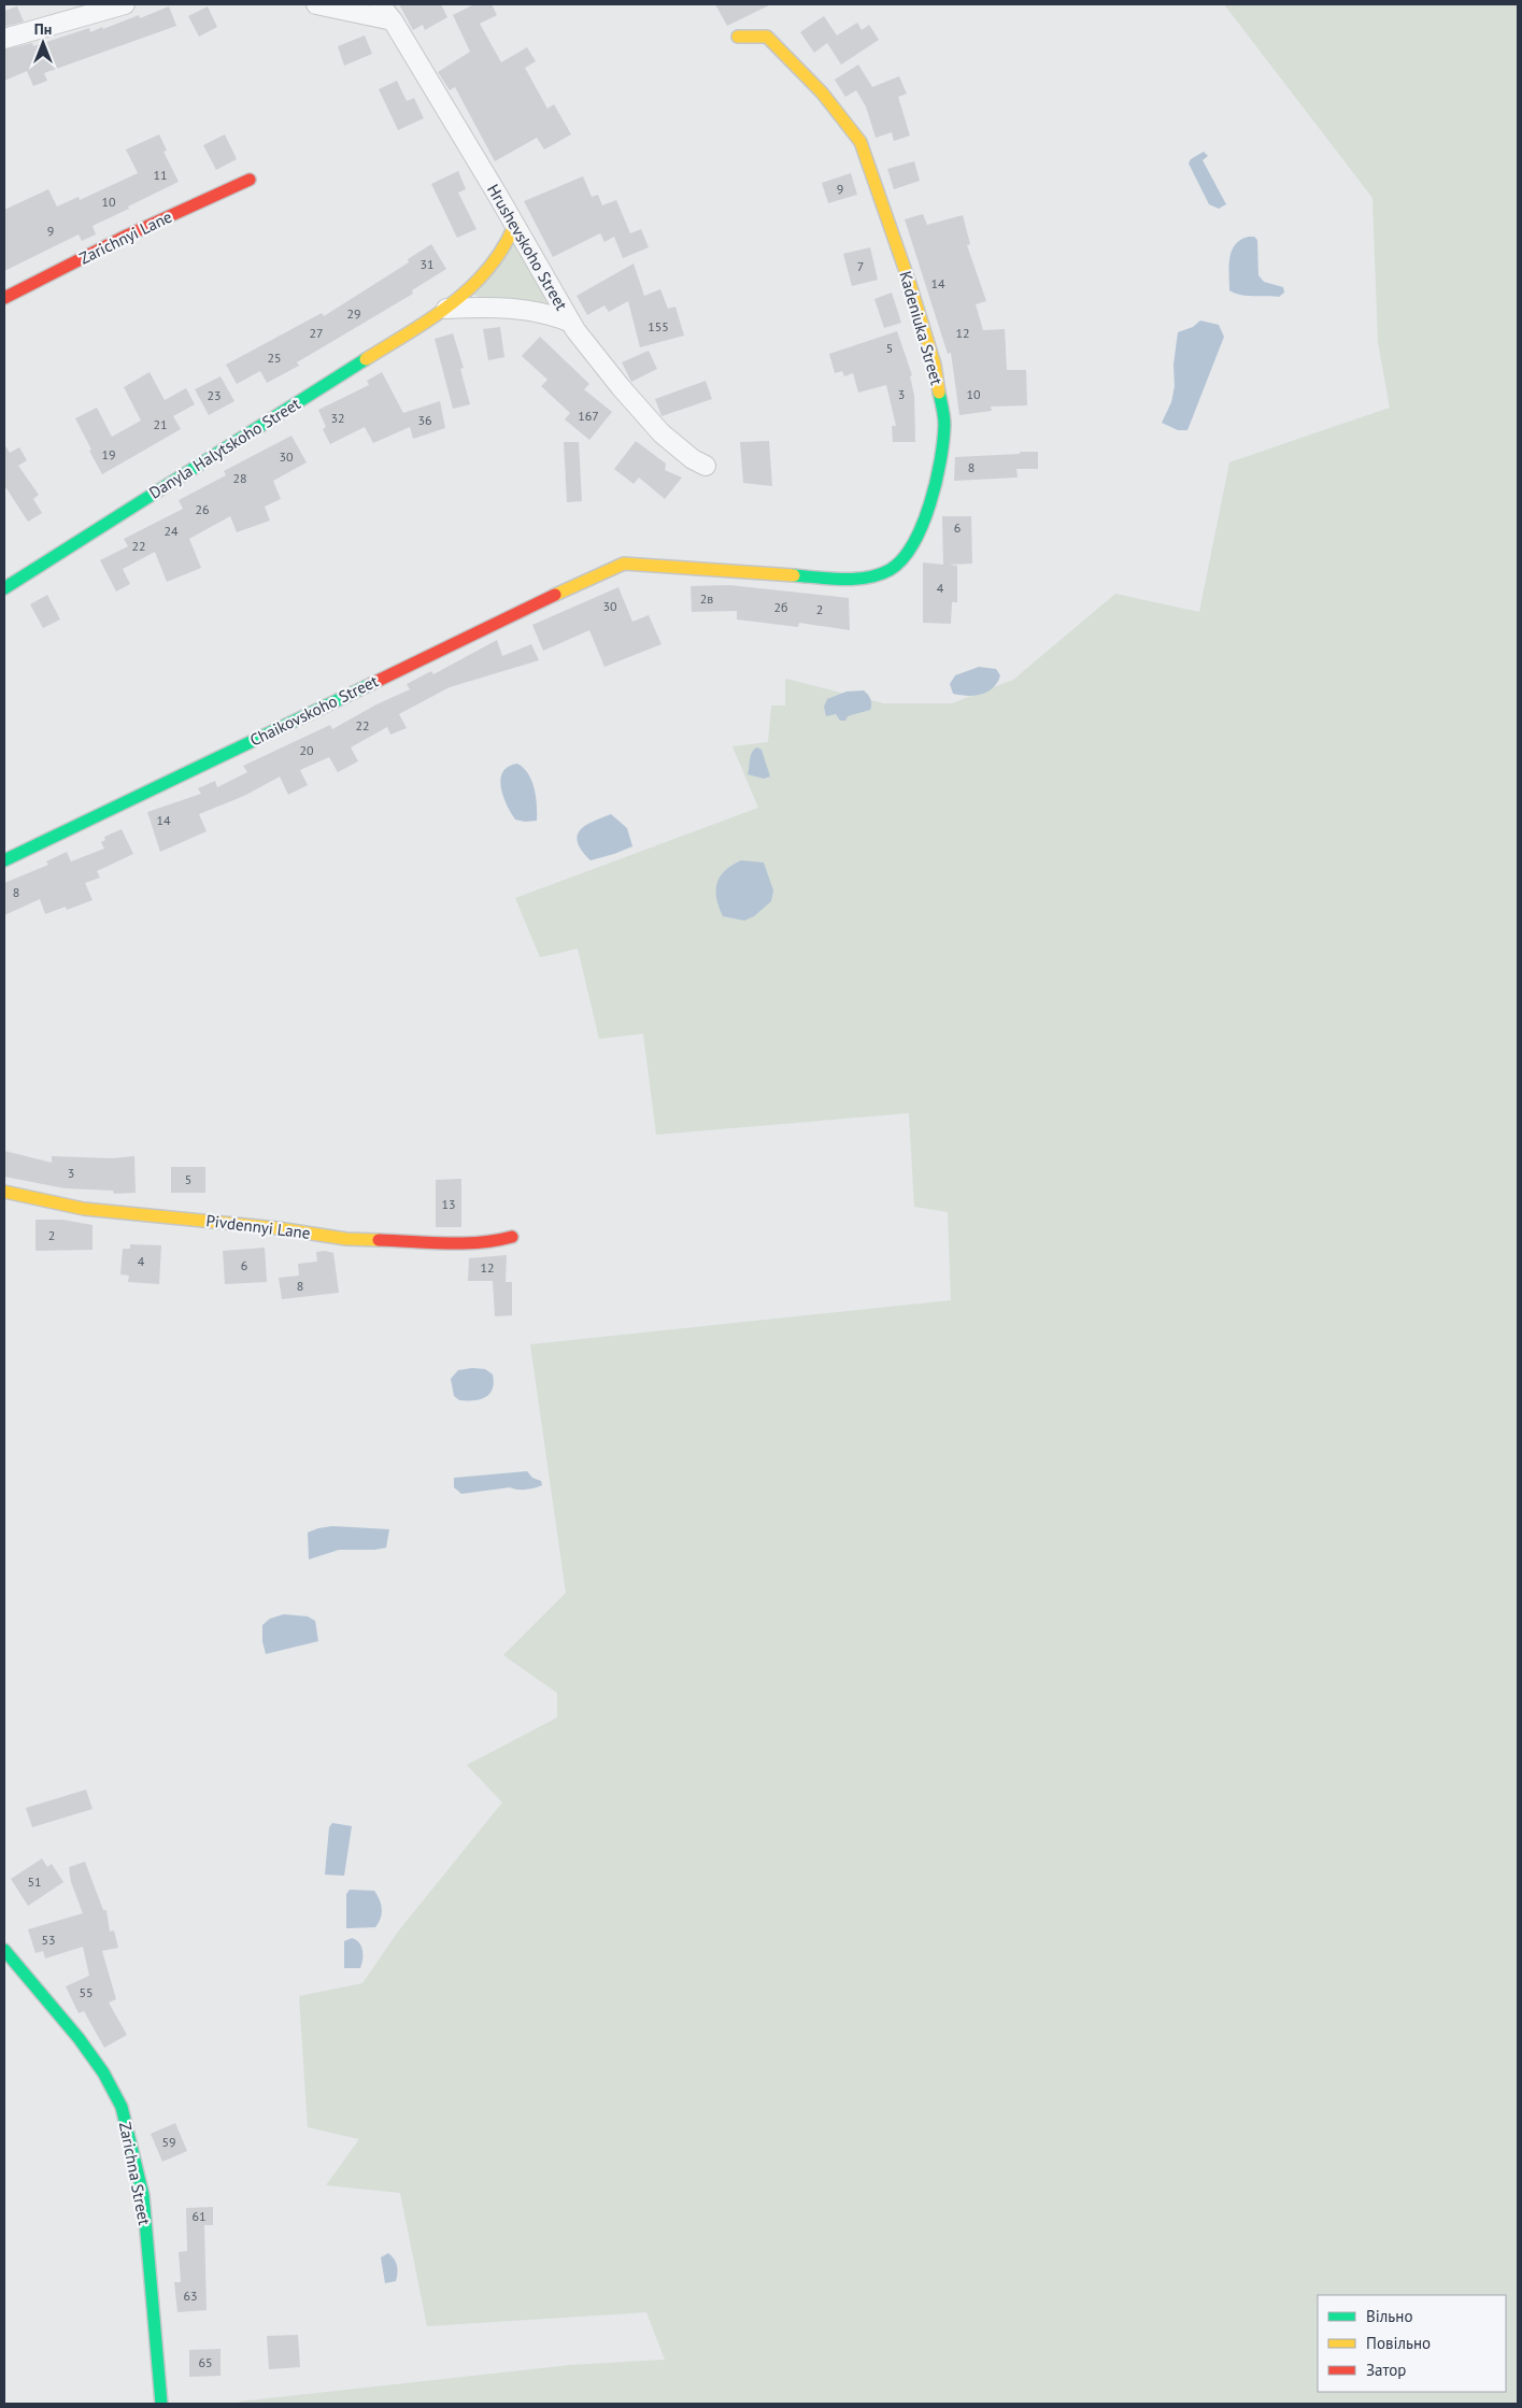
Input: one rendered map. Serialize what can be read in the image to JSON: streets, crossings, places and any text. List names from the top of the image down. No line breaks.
{"streets":{"street":["Zarichnyi Lane","Hrushevskoho Street","Kadeniuka Street","Danylа Halytskoho Street","Chaikovskoho Street","Pivdennyi Lane","Zarichna Street"]},"crossings":[["Hrushevskoho Street","Danylа Halytskoho Street"],["Kadeniuka Street","Chaikovskoho Street"]],"house_numbers":["11","9","10","9","31","7","14","29","155","27","12","5","25","3","10","23","167","32","36","21","19","30","8","28","26","6","24","22","4","2в","30","2б","2","22","20","14","8","3","5","13","2","4","6","12","8","51","53","55","59","61","63","65"],"legend":["Вільно","Повільно","Затор"],"north":"top"}
